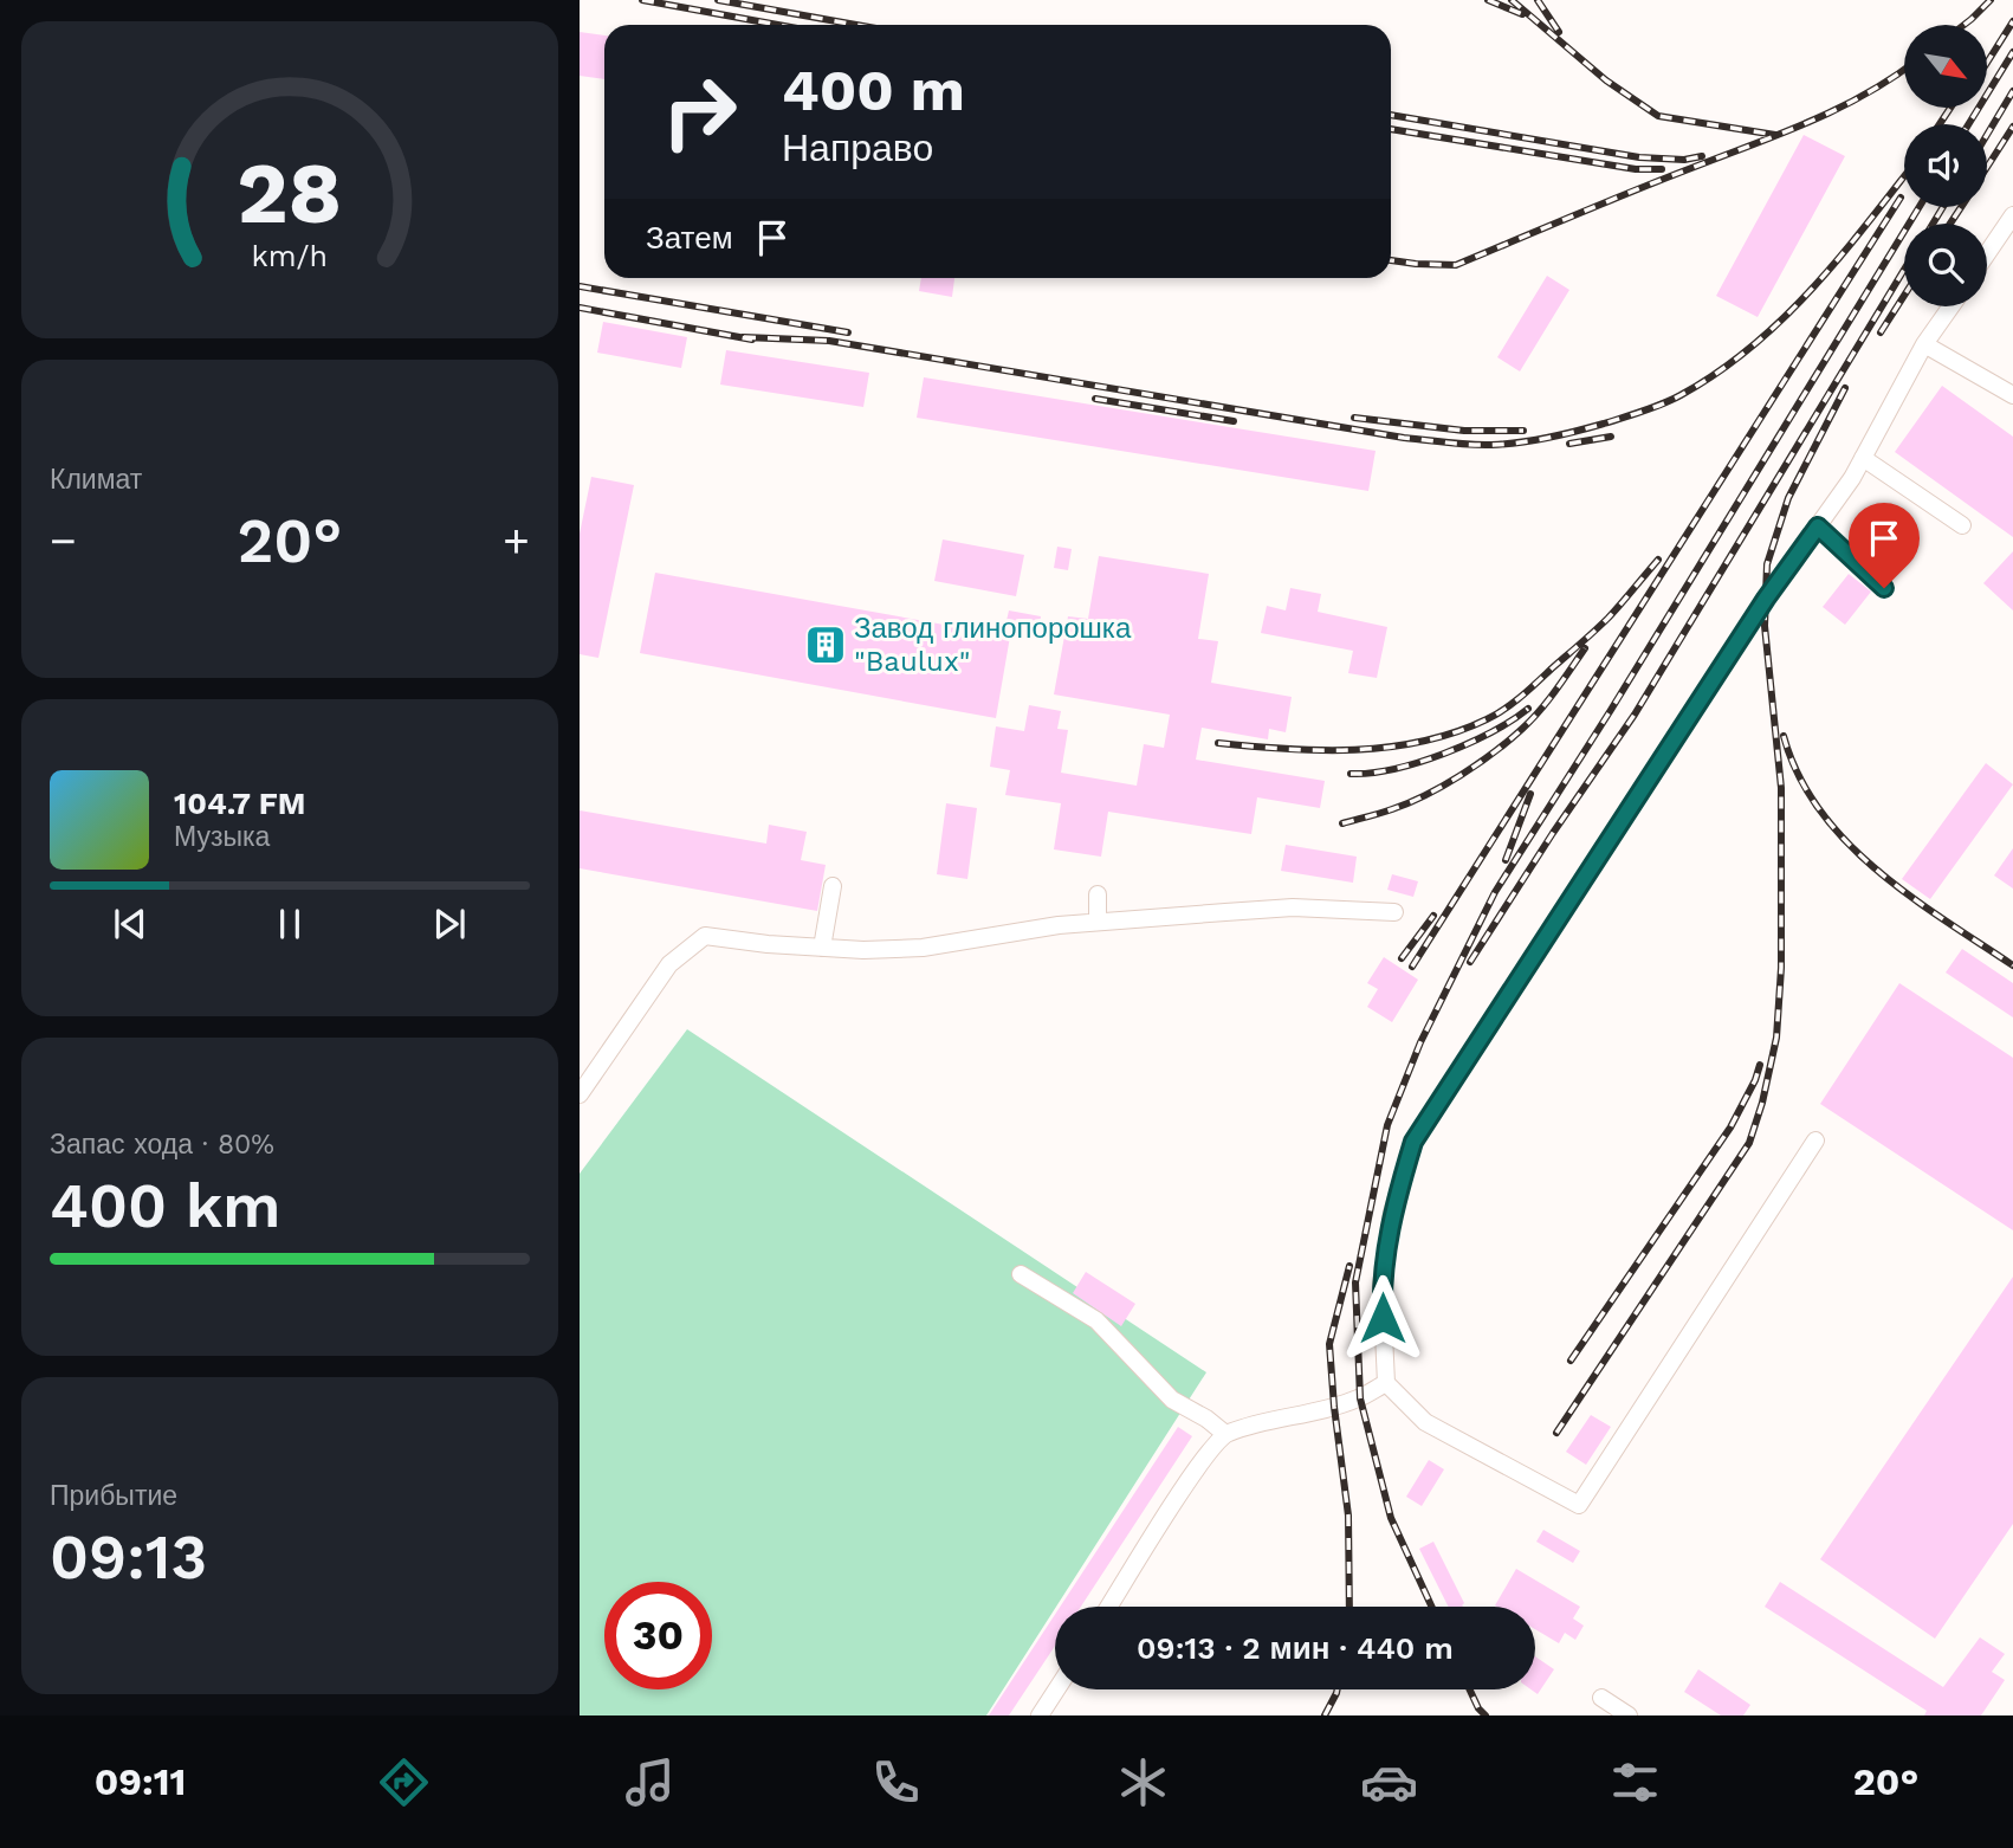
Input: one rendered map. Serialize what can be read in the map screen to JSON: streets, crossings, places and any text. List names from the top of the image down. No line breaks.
{"places":{"building":["Завод глинопорошка \"Baulux\""]},"north":"bottom right","page":{"turn":["400 m","Направо"],"then":"Затем","tile":["Климат",["Запас хода · 80%","400 km"],["Прибытие","09:13"]],"heat":["−","20°","+"],"song":["104.7 FM","Музыка"],"limit":"30","trip":"09:13 · 2 мин · 440 m","tabs":["09:11","20°"],"gauge":["28","km/h"]}}
